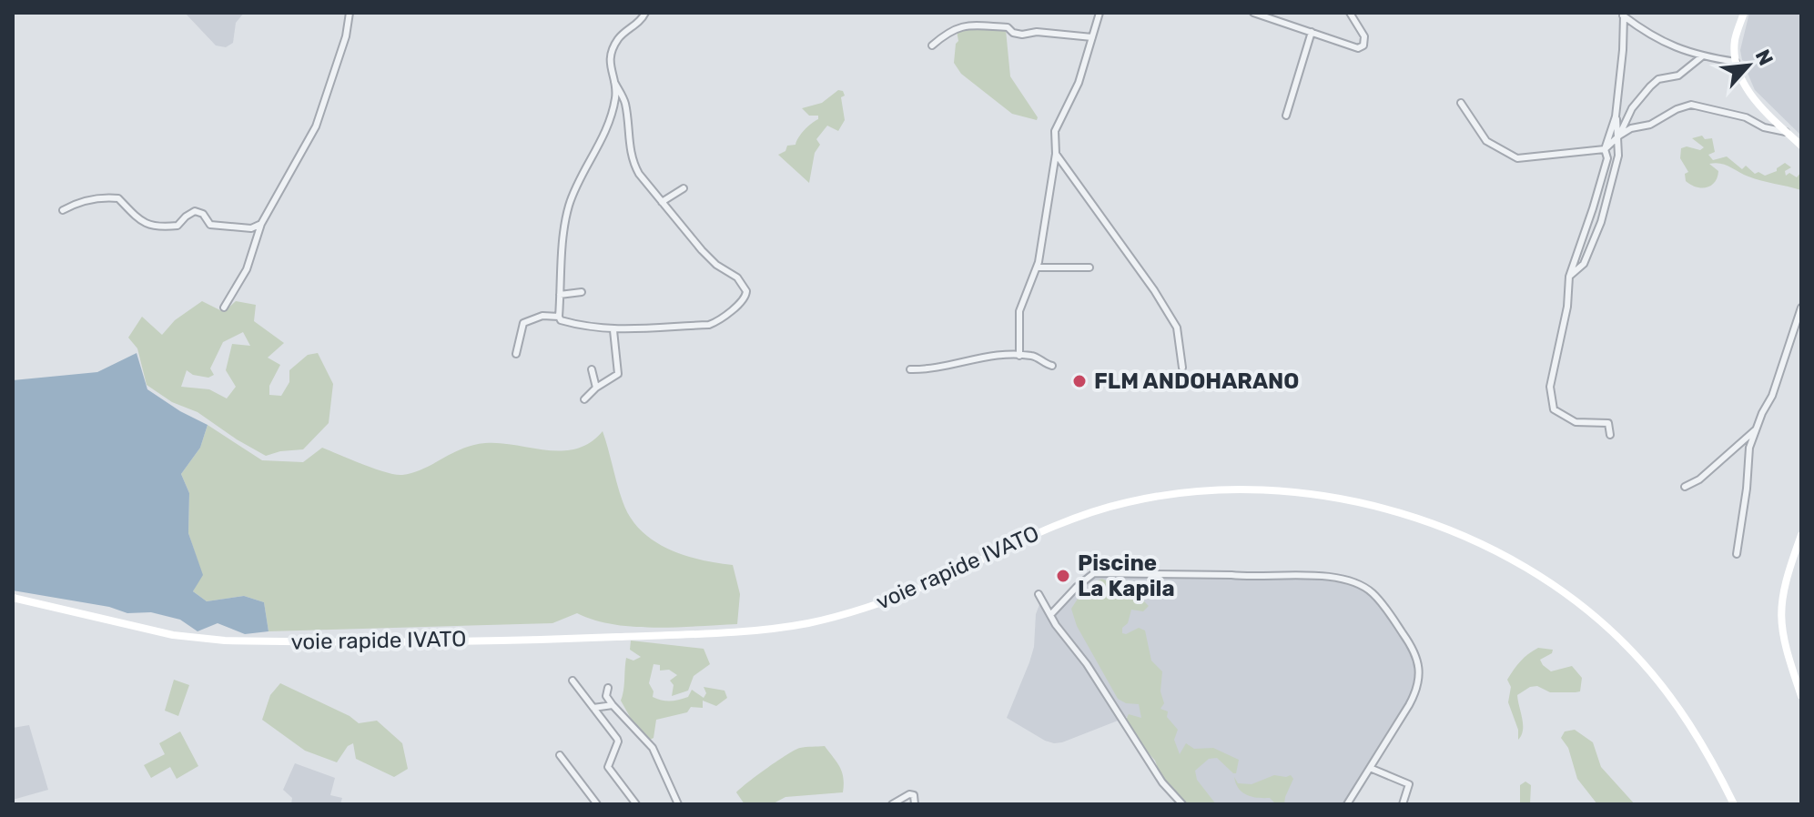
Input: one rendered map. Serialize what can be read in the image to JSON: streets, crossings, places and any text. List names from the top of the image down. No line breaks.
{"streets":{"main road":["voie rapide IVATO"]},"places":["FLM ANDOHARANO","Piscine La Kapila"],"north":"top right"}
